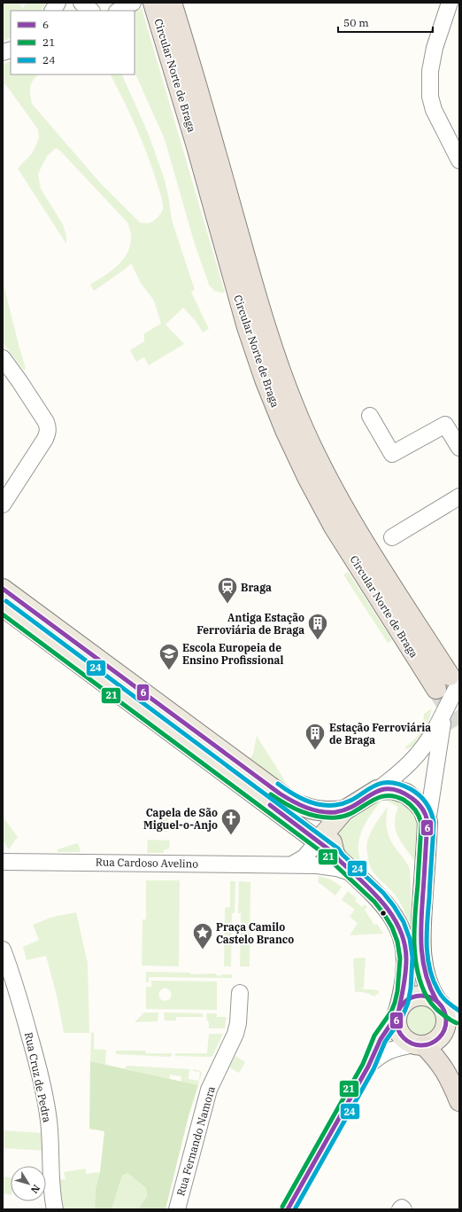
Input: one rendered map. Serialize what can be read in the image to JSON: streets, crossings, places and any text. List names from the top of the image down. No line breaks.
{"streets":{"highway":["Circular Norte de Braga"],"street":["Rua Cardoso Avelino","Rua Cruz de Pedra","Rua Fernando Namora"]},"places":{"station":["Braga"],"building":["Antiga Estação Ferroviária de Braga","Estação Ferroviária de Braga"],"school or university":["Escola Europeia de Ensino Profissional"],"church":["Capela de São Miguel-o-Anjo"],"place":["Praça Camilo Castelo Branco"]},"lines":["transit line 6","transit line 24","transit line 21"],"legend":["6","21","24"],"scale_bar":"50 m","north":"bottom right"}
